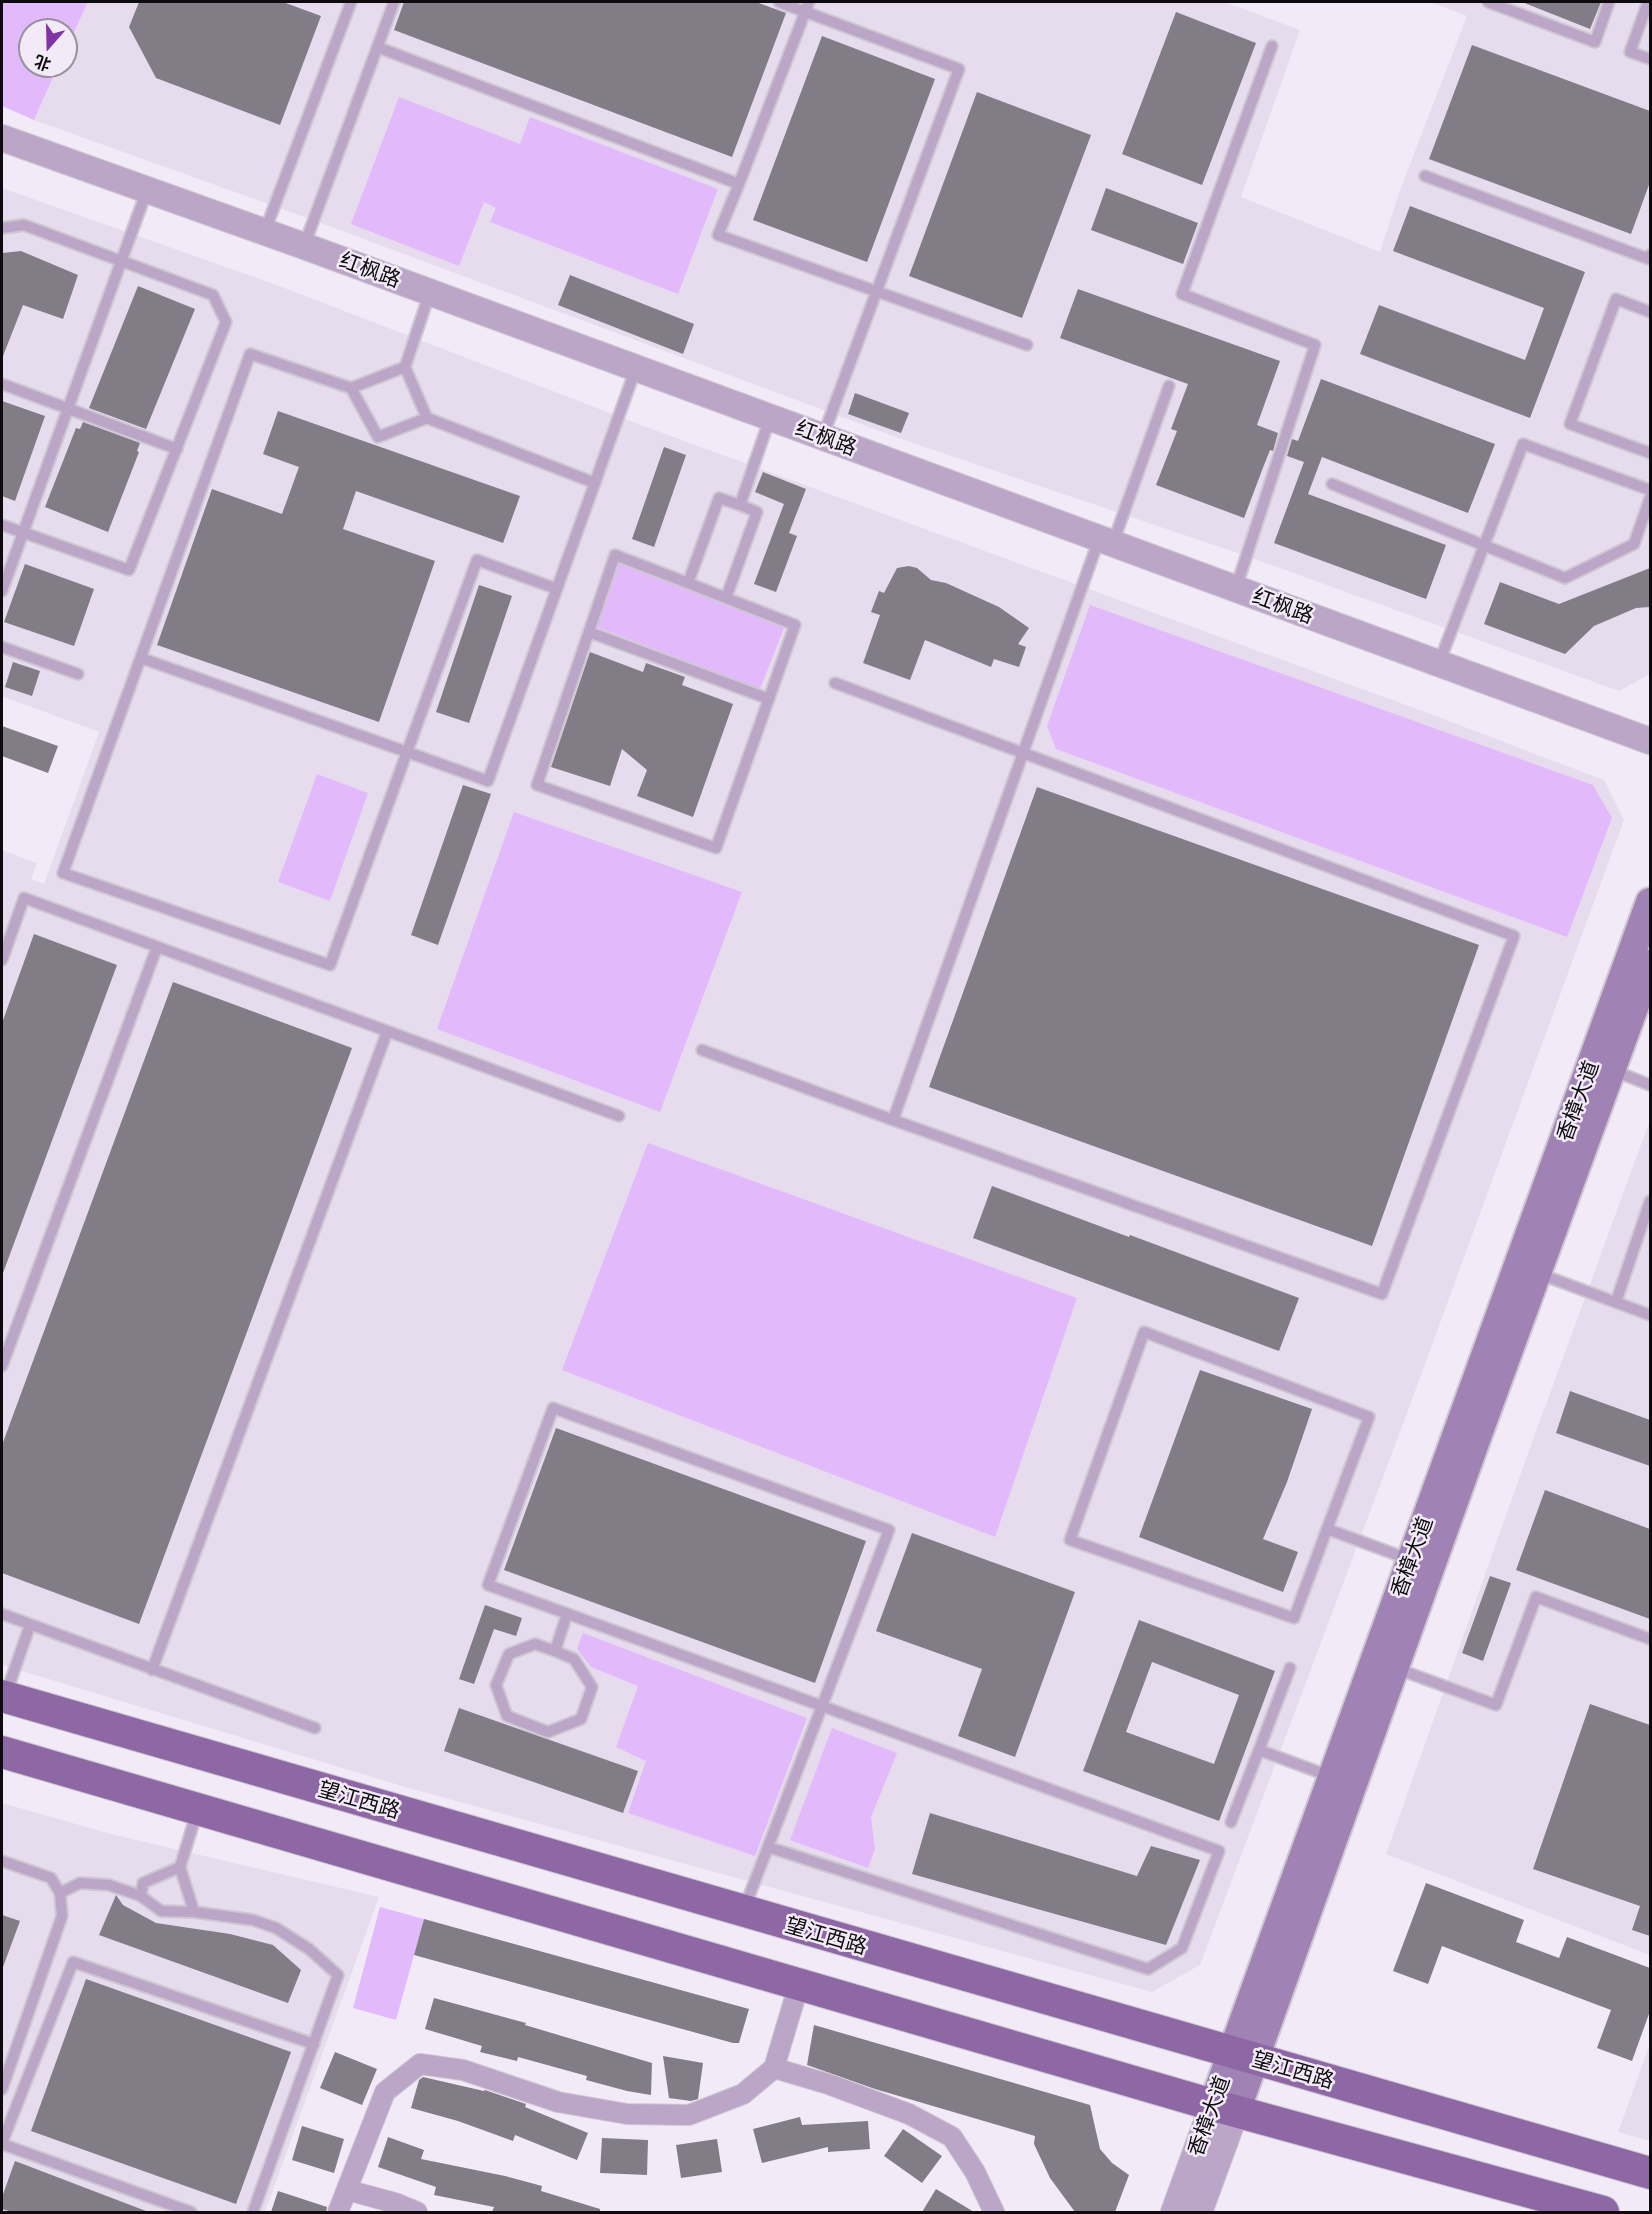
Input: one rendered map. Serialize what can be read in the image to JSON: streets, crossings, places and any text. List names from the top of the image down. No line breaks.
{"streets":{"main road":["香樟大道","望江西路"],"street":["红枫路"]},"crossings":[["香樟大道","望江西路"]],"north":"bottom"}
